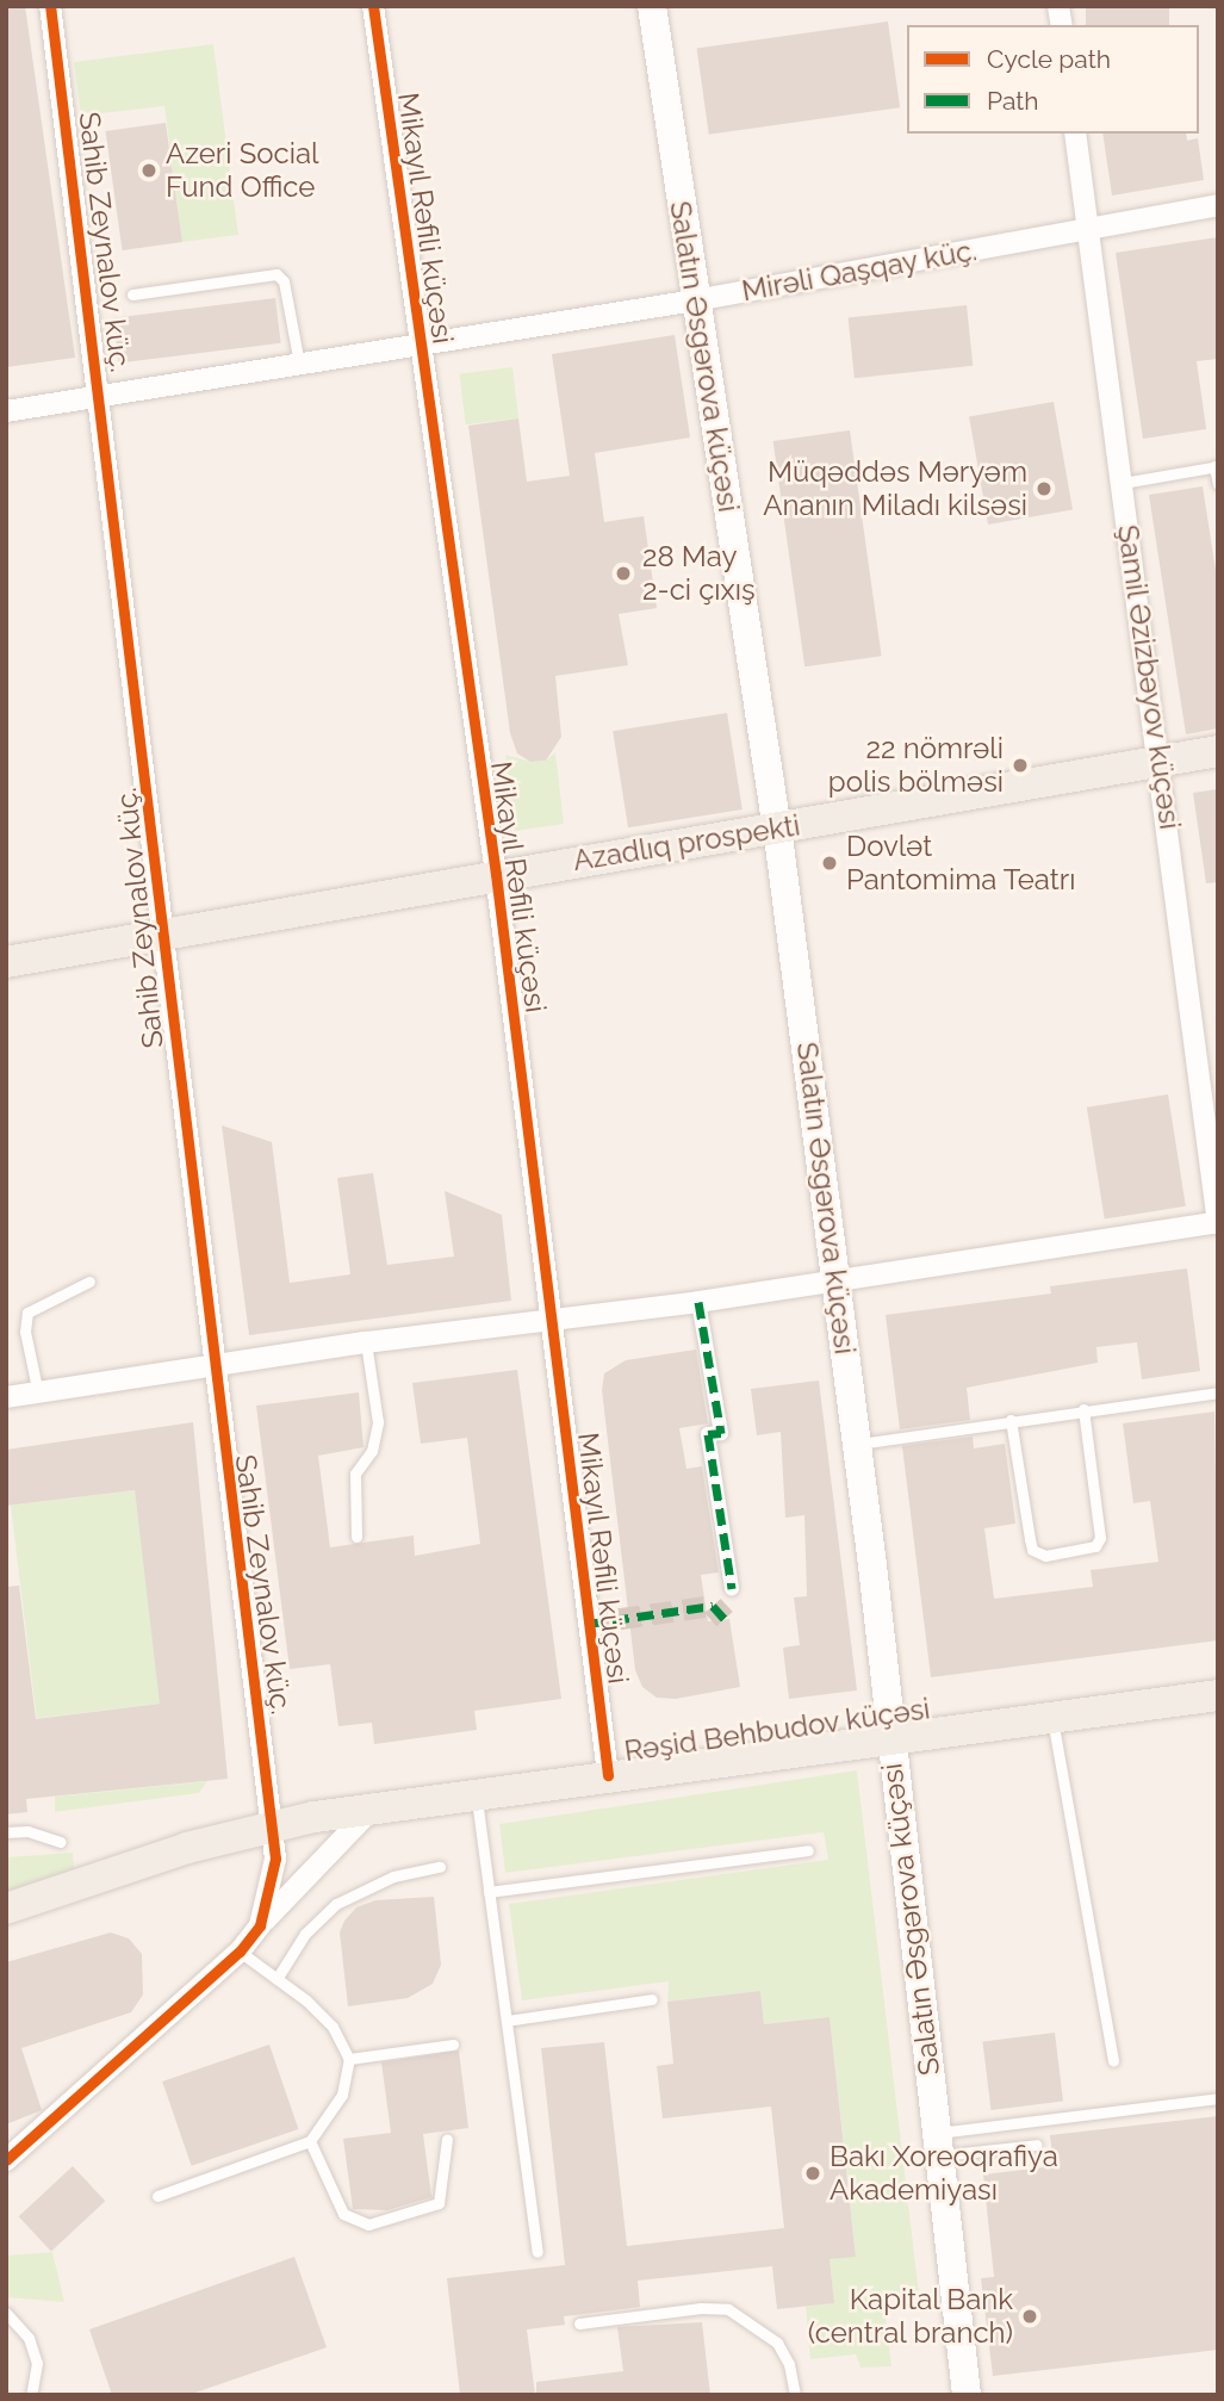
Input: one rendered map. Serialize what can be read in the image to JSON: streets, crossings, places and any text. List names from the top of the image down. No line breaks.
{"streets":{"main road":["Salatın Əsgərova küçəsi","Azadlıq prospekti","Rəşid Behbudov küçəsi"],"street":["Mikayıl Rəfili küçəsi","Sahib Zeynalov küç.","Mirəli Qaşqay küç.","Şamil Əzizbəyov küçəsi"]},"crossings":[["Mikayıl Rəfili küçəsi","Mirəli Qaşqay küç."],["Mikayıl Rəfili küçəsi","Azadlıq prospekti"],["Mikayıl Rəfili küçəsi","Rəşid Behbudov küçəsi"],["Sahib Zeynalov küç.","Mirəli Qaşqay küç."],["Sahib Zeynalov küç.","Azadlıq prospekti"],["Sahib Zeynalov küç.","Rəşid Behbudov küçəsi"],["Mirəli Qaşqay küç.","Salatın Əsgərova küçəsi"],["Mirəli Qaşqay küç.","Şamil Əzizbəyov küçəsi"],["Salatın Əsgərova küçəsi","Azadlıq prospekti"],["Salatın Əsgərova küçəsi","Rəşid Behbudov küçəsi"],["Şamil Əzizbəyov küçəsi","Azadlıq prospekti"]],"places":["Azeri Social Fund Office","Müqəddəs Məryəm Ananın Miladı kilsəsi","28 May 2-ci çıxış","22 nömrəli polis bölməsi","Dovlət Pantomima Teatrı","Bakı Xoreoqrafiya Akademiyası","Kapital Bank (central branch)"],"legend":["Cycle path","Path"]}
